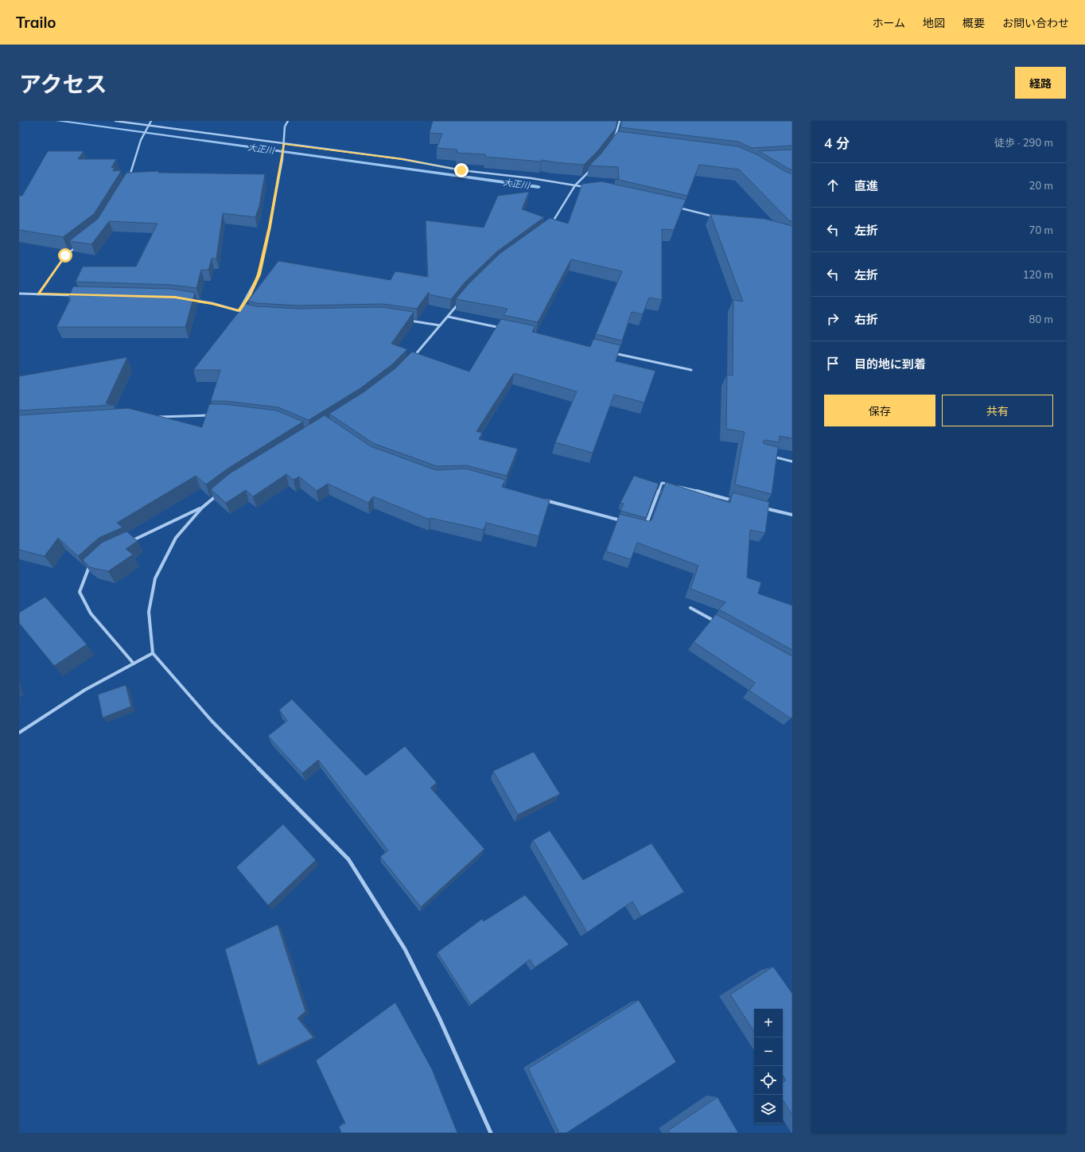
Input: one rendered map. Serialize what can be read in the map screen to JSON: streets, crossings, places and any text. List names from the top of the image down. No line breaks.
{"water":["大正川"],"page":{"header":"Trailo","nav":["ホーム","地図","概要","お問い合わせ"],"title":"アクセス","buttons":["経路",["保存","共有"]],"heading":["4 分","徒歩 · 290 m"],"list":[["直進","20 m"],["左折","70 m"],["左折","120 m"],["右折","80 m"],"目的地に到着"],"map_buttons":["+","−"]}}
